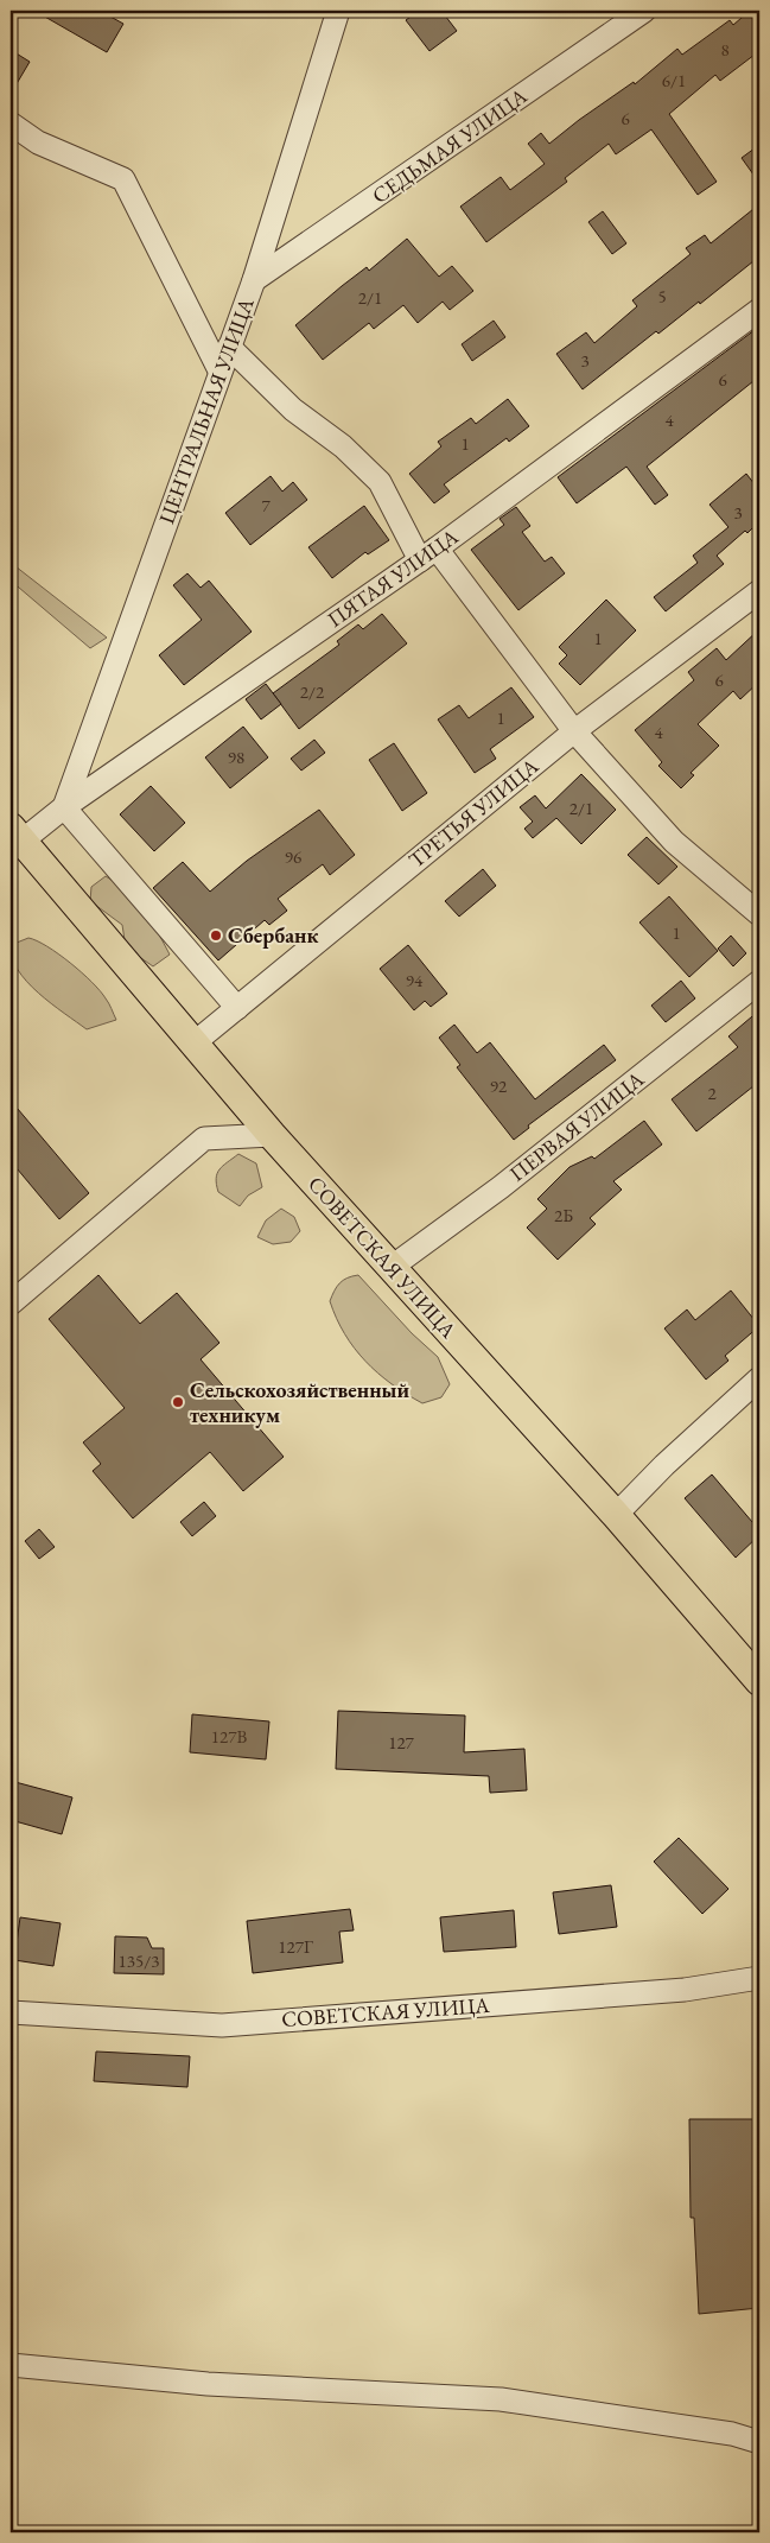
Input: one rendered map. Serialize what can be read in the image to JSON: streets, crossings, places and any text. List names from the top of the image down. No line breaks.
{"streets":{"main road":["СОВЕТСКАЯ УЛИЦА"],"street":["СЕДЬМАЯ УЛИЦА","ЦЕНТРАЛЬНАЯ УЛИЦА","ПЯТАЯ УЛИЦА","ТРЕТЬЯ УЛИЦА","ПЕРВАЯ УЛИЦА"]},"crossings":[["СЕДЬМАЯ УЛИЦА","ЦЕНТРАЛЬНАЯ УЛИЦА"],["ЦЕНТРАЛЬНАЯ УЛИЦА","ПЯТАЯ УЛИЦА"],["ПЯТАЯ УЛИЦА","СОВЕТСКАЯ УЛИЦА"],["ТРЕТЬЯ УЛИЦА","СОВЕТСКАЯ УЛИЦА"],["ПЕРВАЯ УЛИЦА","СОВЕТСКАЯ УЛИЦА"]],"places":["Сбербанк","Сельскохозяйственный техникум"],"house_numbers":["8","6/1","6","5","2/1","3","6","4","1","7","3","1","6","2/2","1","4","98","2/1","96","1","94","92","2","2Б","127В","127","127Г","135/3"]}
